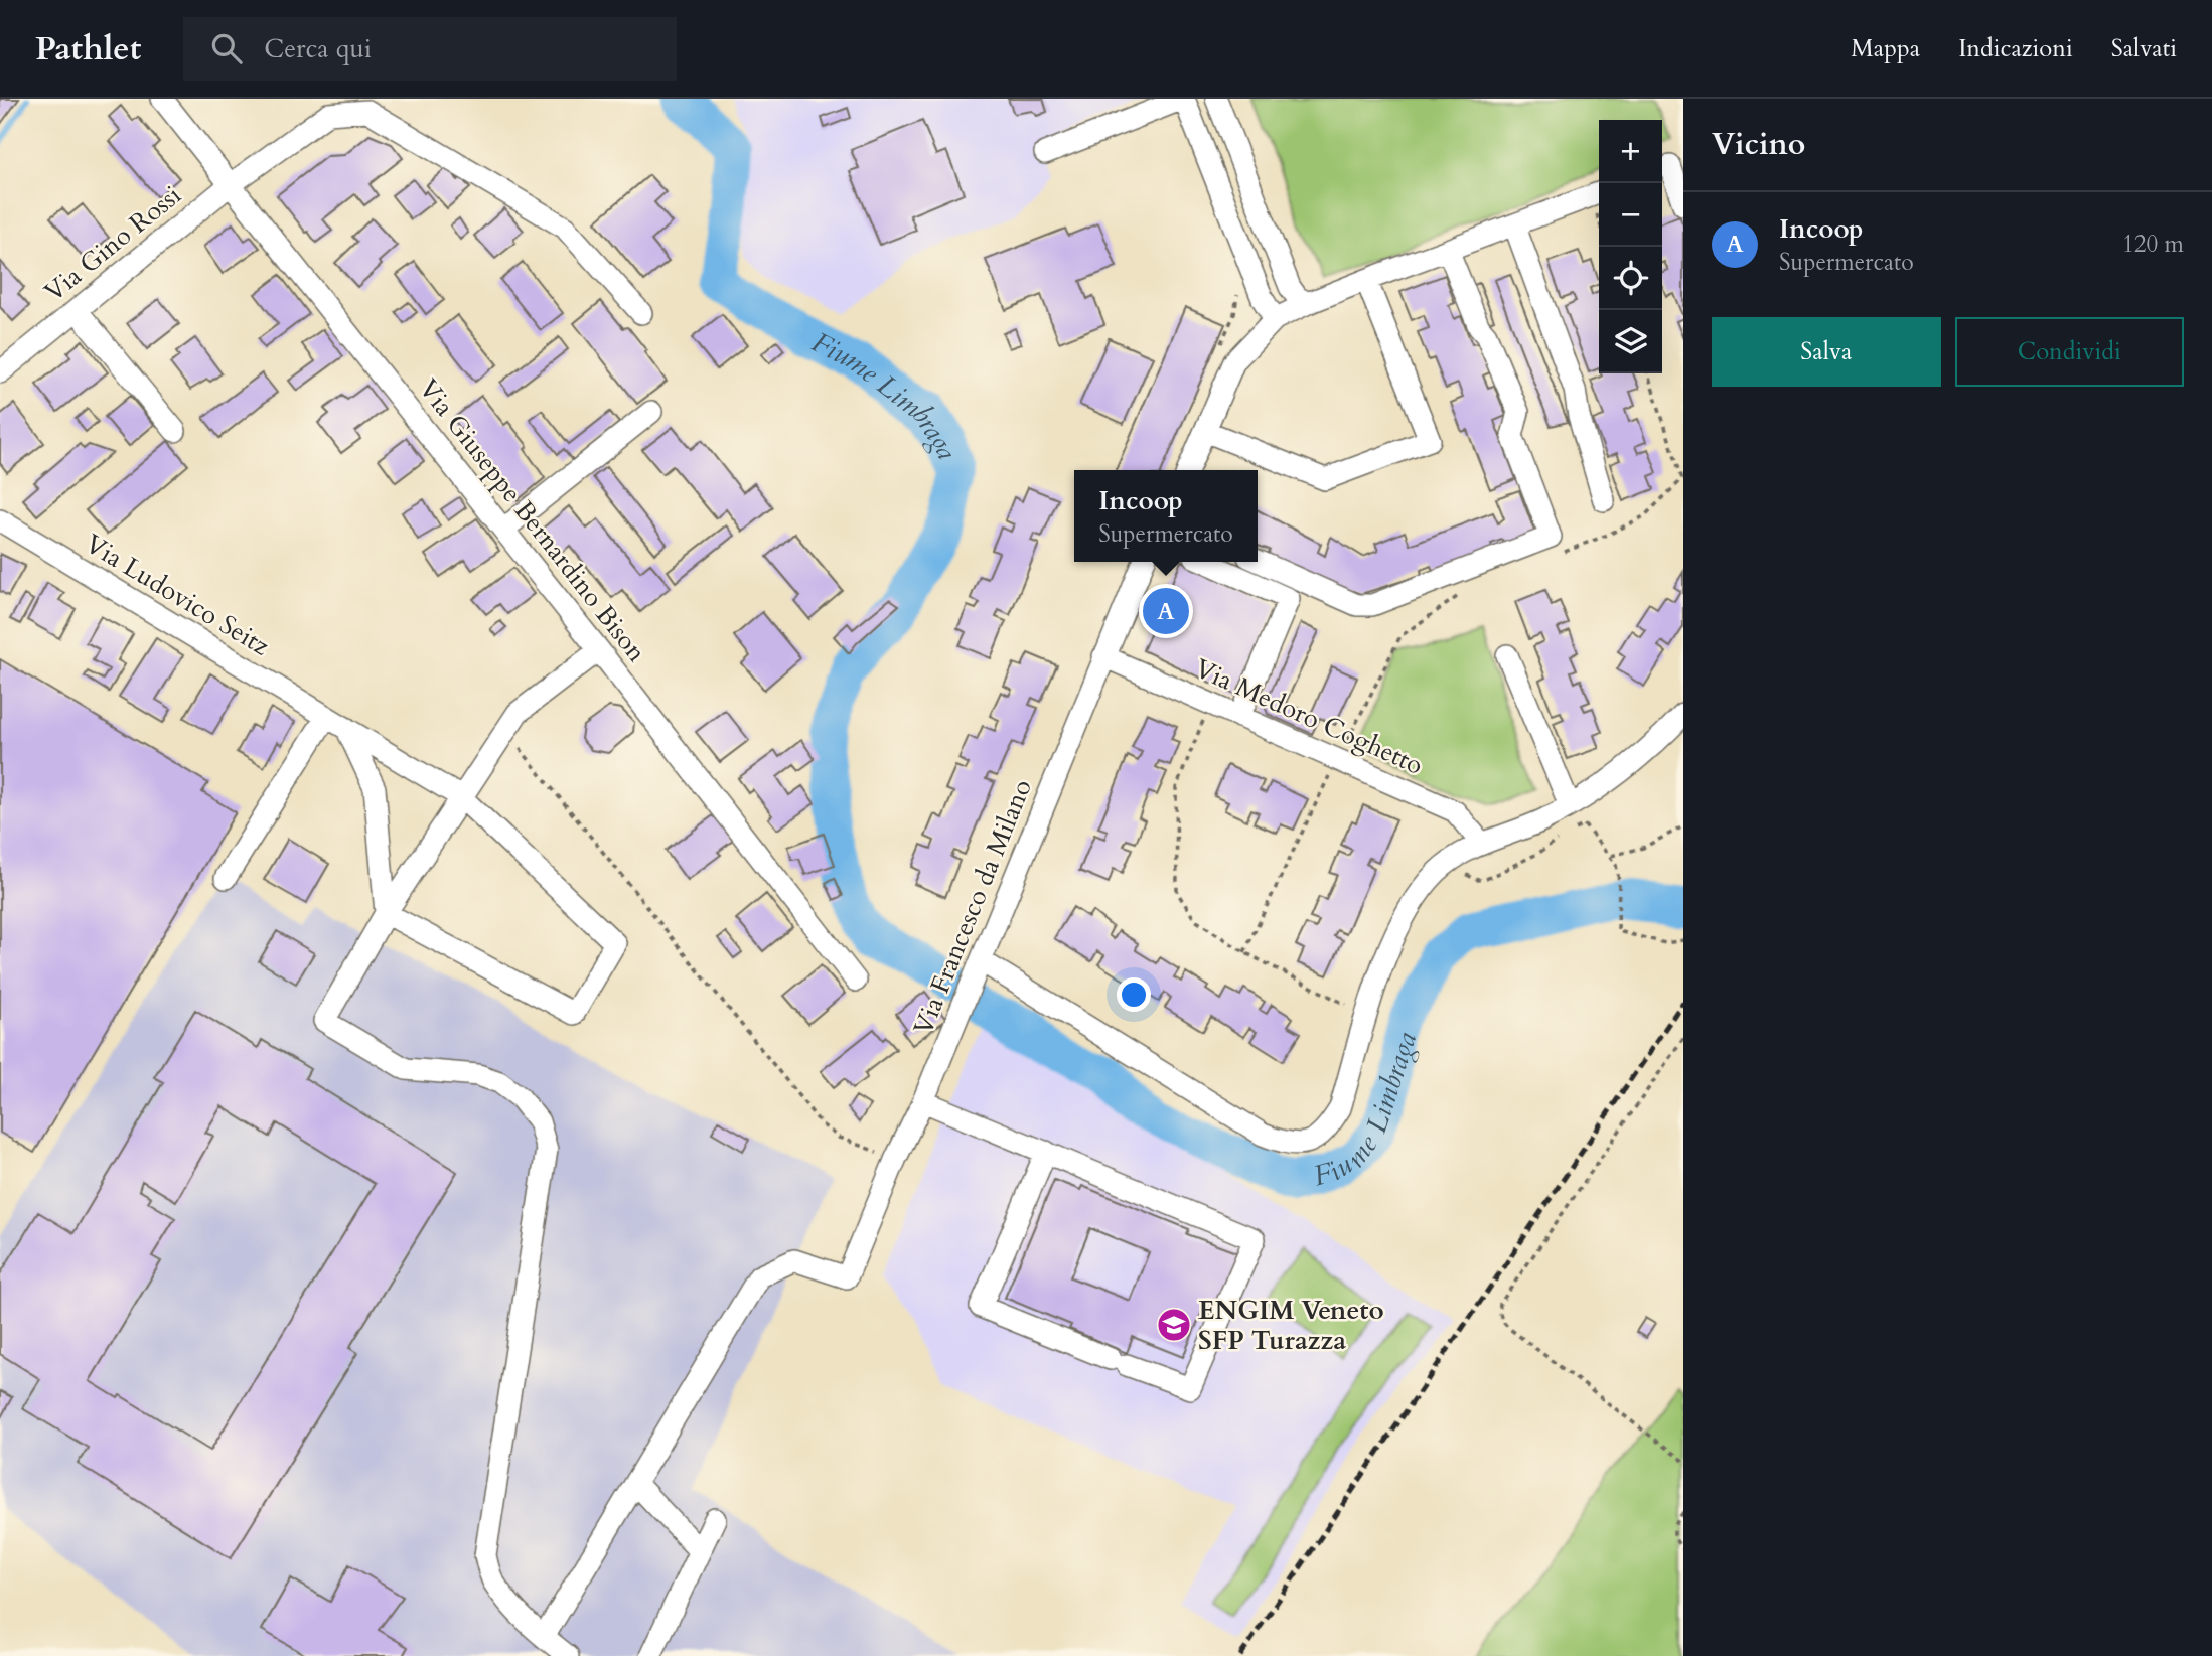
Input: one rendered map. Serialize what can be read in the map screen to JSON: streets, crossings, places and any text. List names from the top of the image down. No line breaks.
{"streets":{"street":["Via Gino Rossi","Via Giuseppe Bernardino Bison","Via Ludovico Seitz","Via Medoro Coghetto","Via Francesco da Milano"]},"crossings":[["Via Gino Rossi","Via Giuseppe Bernardino Bison"],["Via Medoro Coghetto","Via Francesco da Milano"]],"water":["Fiume Limbraga"],"places":{"school or university":["ENGIM Veneto SFP Turazza"]},"page":{"header":"Pathlet","search":"Cerca qui","nav":["Mappa","Indicazioni","Salvati"],"heading":"Vicino","map_buttons":["+","−"],"list":[{"mark":"A","name":"Incoop","note":"Supermercato","value":"120 m"}],"buttons":["Salva","Condividi"],"popup":["Incoop","Supermercato"],"pins":"A"}}
